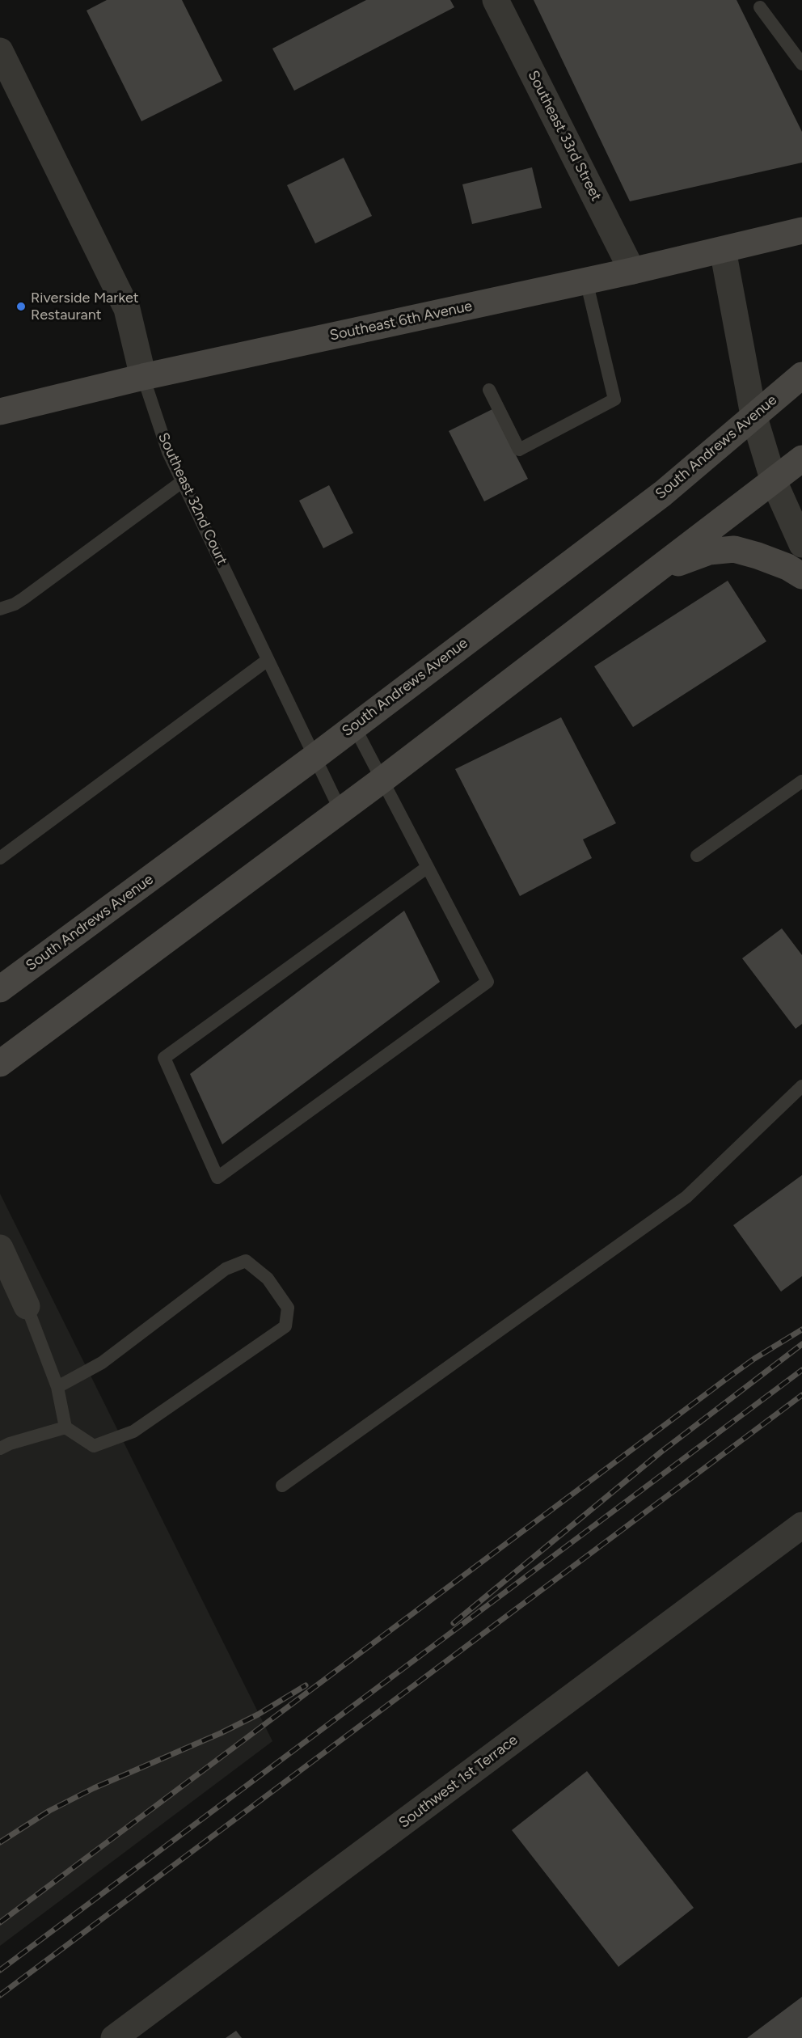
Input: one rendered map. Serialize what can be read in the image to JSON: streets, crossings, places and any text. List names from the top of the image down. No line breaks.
{"streets":{"street":["Southeast 33rd Street","Southeast 6th Avenue","South Andrews Avenue","Southeast 32nd Court","Southwest 1st Terrace"]},"crossings":[["Southeast 33rd Street","Southeast 6th Avenue"],["Southeast 6th Avenue","Southeast 32nd Court"],["South Andrews Avenue","Southeast 32nd Court"]],"places":["Riverside Market Restaurant"]}
